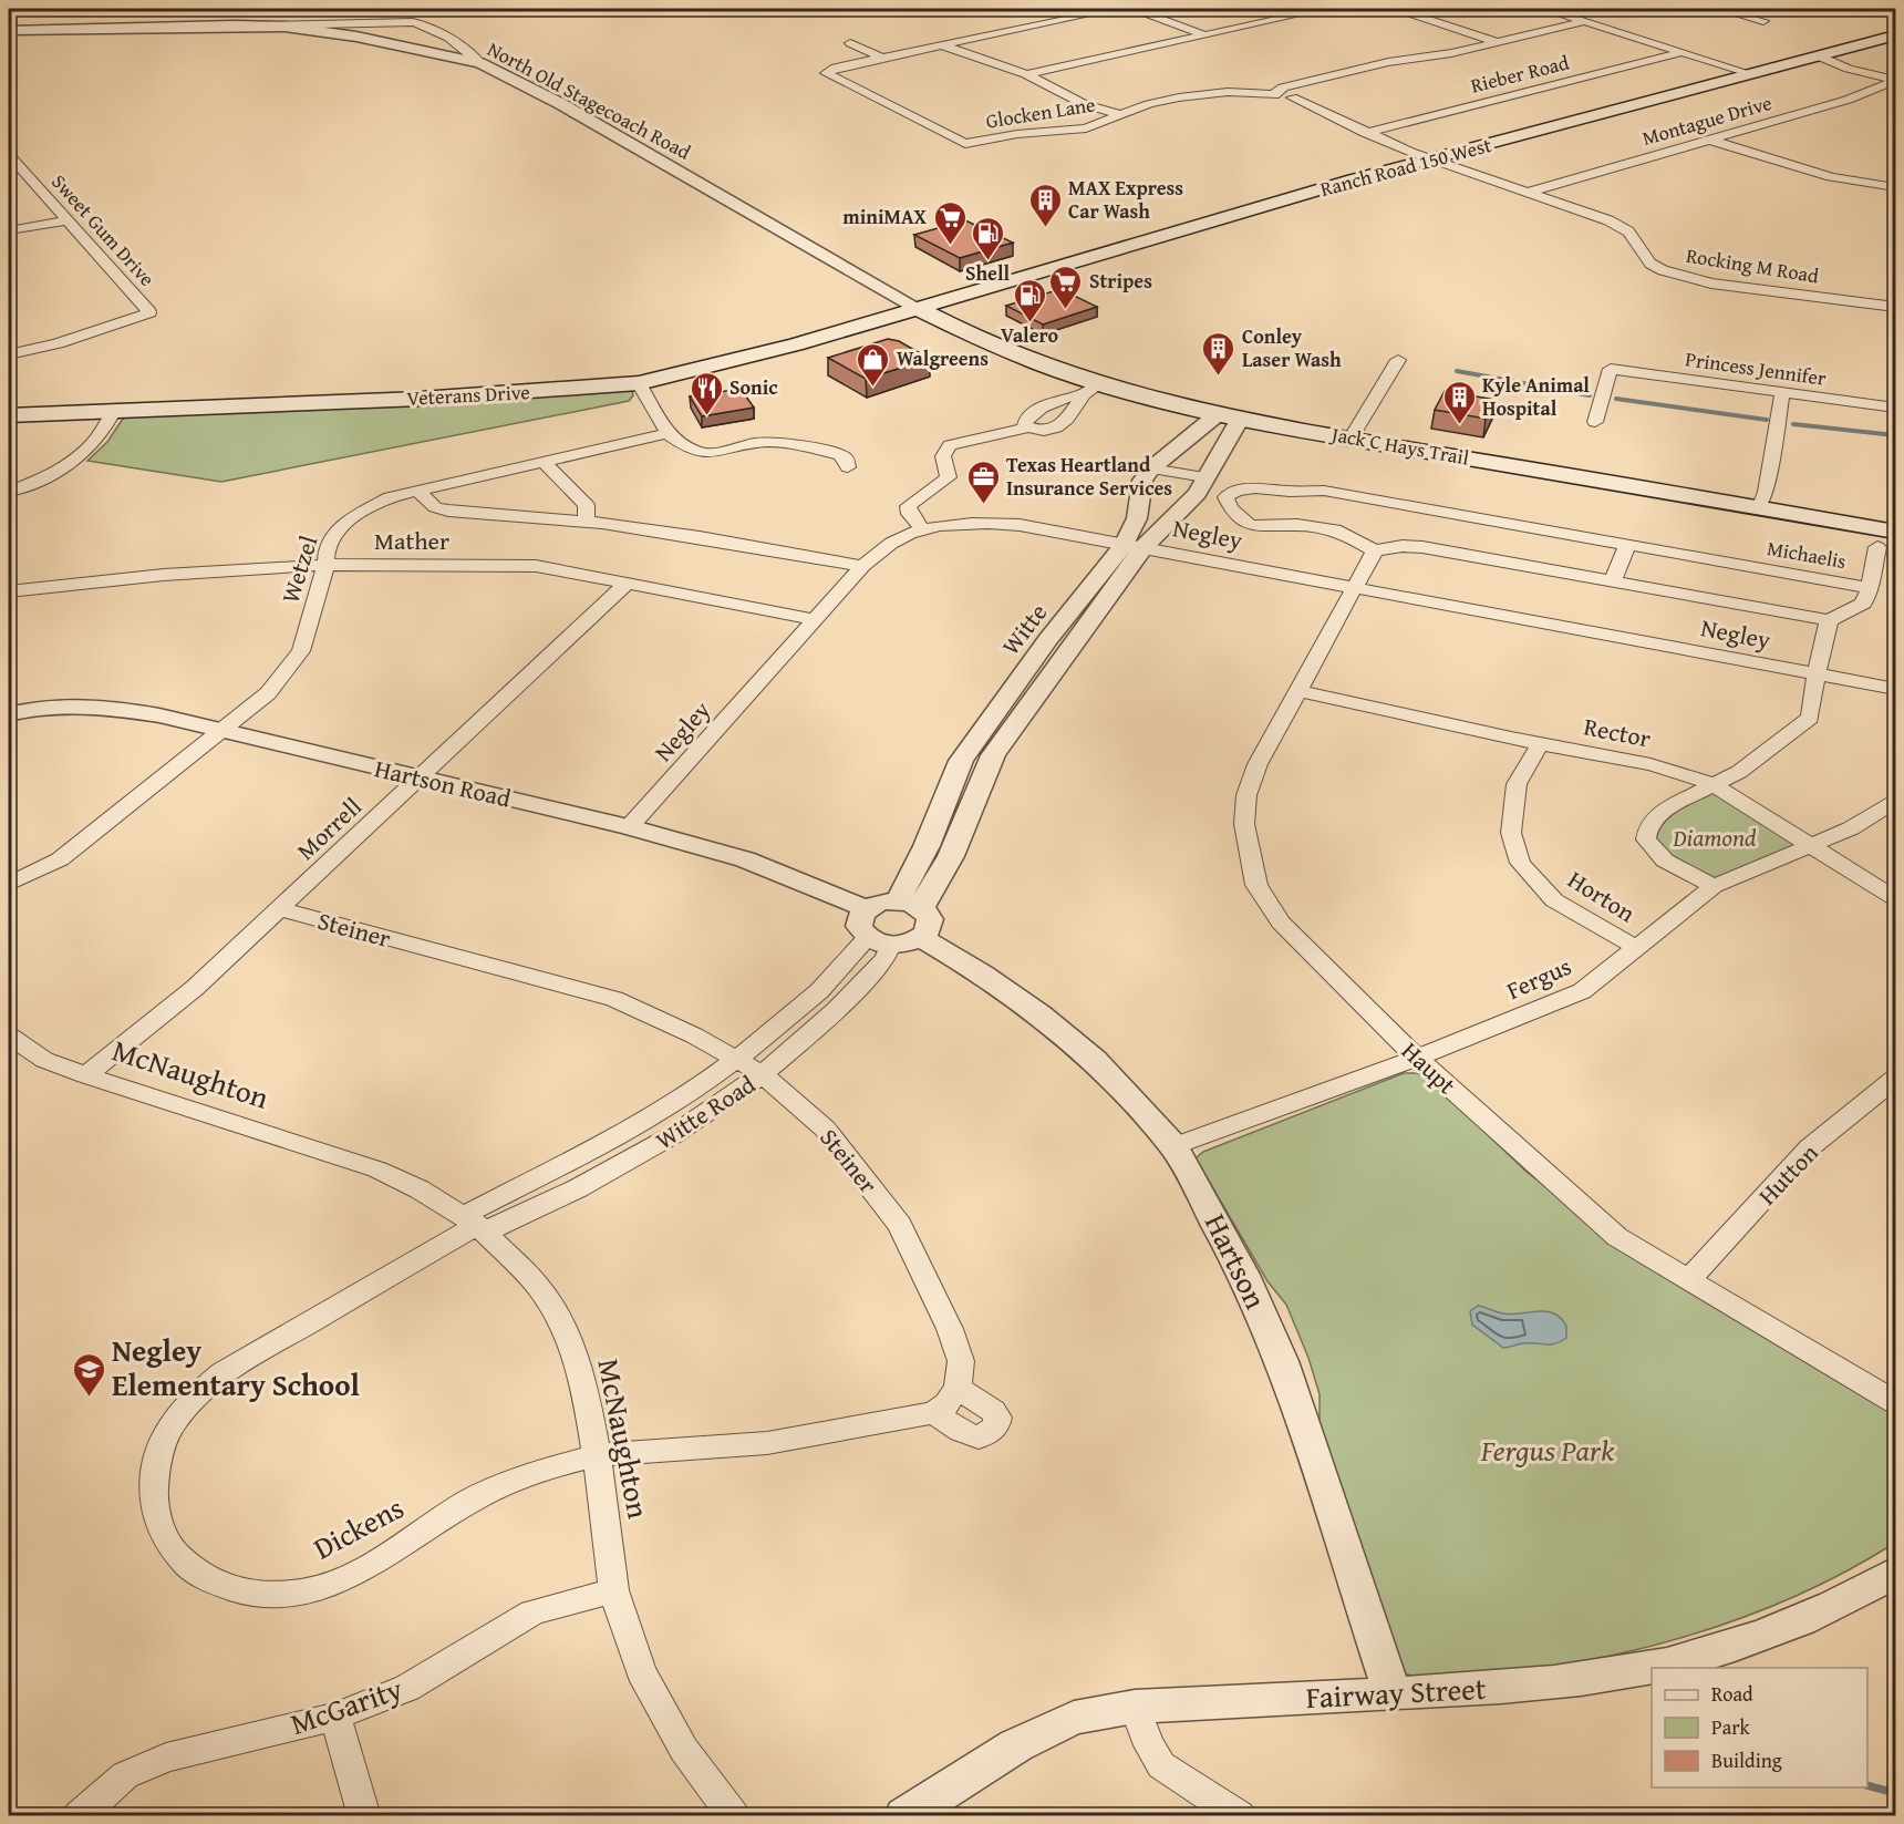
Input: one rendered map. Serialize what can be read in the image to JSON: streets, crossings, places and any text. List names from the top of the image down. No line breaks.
{"streets":{"main road":["Ranch Road 150 West","Veterans Drive","Jack C Hays Trail"],"street":["Rieber Road","North Old Stagecoach Road","Glocken Lane","Montague Drive","Sweet Gum Drive","Rocking M Road","Princess Jennifer","Negley","Mather","Michaelis","Wetzel","Witte","Rector","Hartson Road","Morrell","Horton","Steiner","Fergus","Haupt","McNaughton","Witte Road","Hutton","Hartson","Dickens","Fairway Street","McGarity"]},"crossings":[["Rieber Road","Rocking M Road"],["North Old Stagecoach Road","Ranch Road 150 West"],["North Old Stagecoach Road","Veterans Drive"],["North Old Stagecoach Road","Jack C Hays Trail"],["Montague Drive","Rocking M Road"],["Ranch Road 150 West","Rocking M Road"],["Ranch Road 150 West","Veterans Drive"],["Ranch Road 150 West","Jack C Hays Trail"],["Veterans Drive","Jack C Hays Trail"],["Jack C Hays Trail","Witte"],["Negley","Mather"],["Negley","Witte"],["Negley","Hartson Road"],["Negley","Haupt"],["Mather","Wetzel"],["Mather","Morrell"],["Michaelis","Witte"],["Wetzel","Hartson Road"],["Witte","Hartson"],["Rector","Horton"],["Rector","Fergus"],["Rector","Haupt"],["Hartson Road","Morrell"],["Morrell","Steiner"],["Morrell","McNaughton"],["Horton","Fergus"],["Steiner","Witte Road"],["Fergus","Haupt"],["Fergus","Hartson"],["Haupt","Hutton"],["McNaughton","Witte Road"],["McNaughton","Dickens"],["McNaughton","McGarity"],["Witte Road","Dickens"],["Hartson","Fairway Street"]],"parks":["Diamond","Fergus Park"],"places":{"building":["MAX Express Car Wash","Conley Laser Wash","Kyle Animal Hospital"],"supermarket":["miniMAX","Stripes"],"fuel station":["Shell","Valero"],"shop":["Walgreens"],"restaurant":["Sonic"],"office":["Texas Heartland Insurance Services"],"school or university":["Negley Elementary School"]},"legend":["Road","Park","Building"]}
